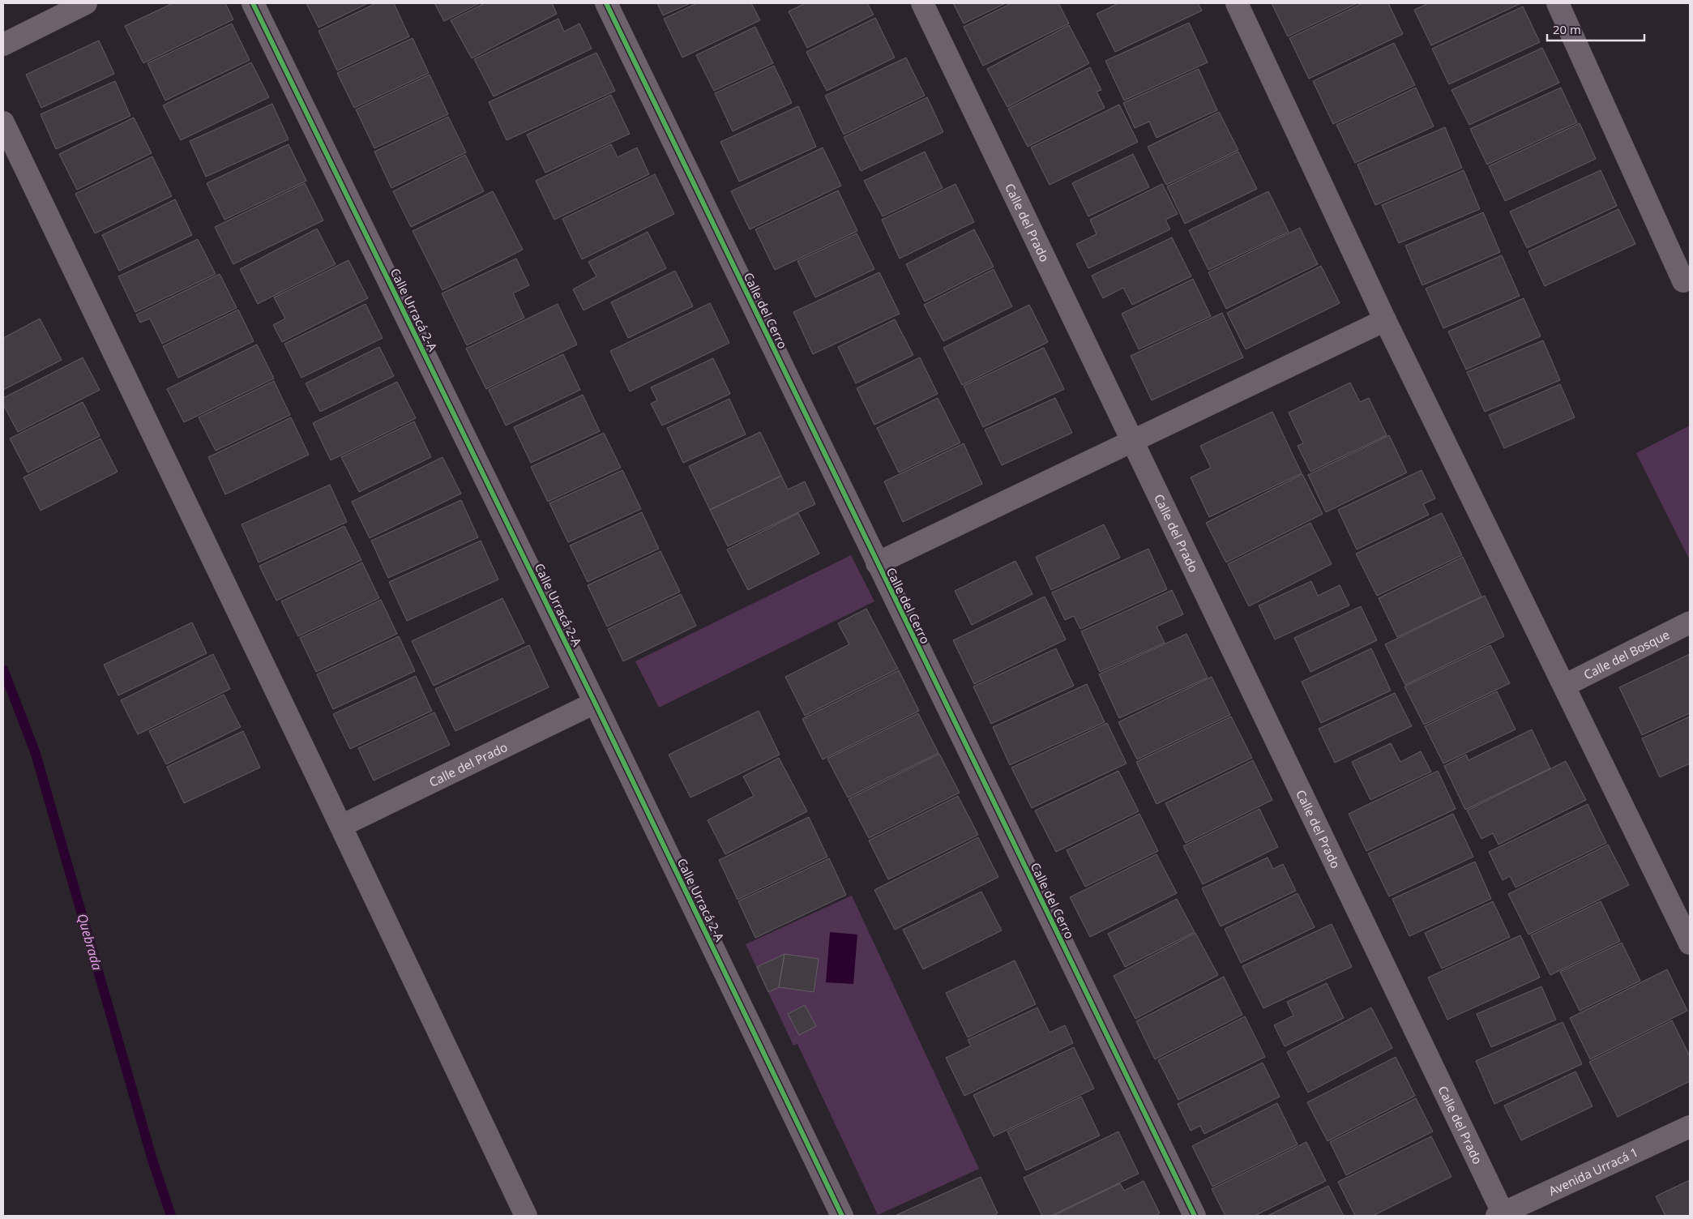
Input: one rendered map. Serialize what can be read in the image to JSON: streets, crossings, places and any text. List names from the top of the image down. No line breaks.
{"streets":{"street":["Calle del Prado","Calle Urracá 2-A","Calle del Cerro","Calle del Bosque","Avenida Urracá 1"]},"crossings":[["Calle del Prado","Calle Urracá 2-A"],["Calle del Prado","Avenida Urracá 1"]],"water":["Quebrada"],"scale_bar":"20 m"}
